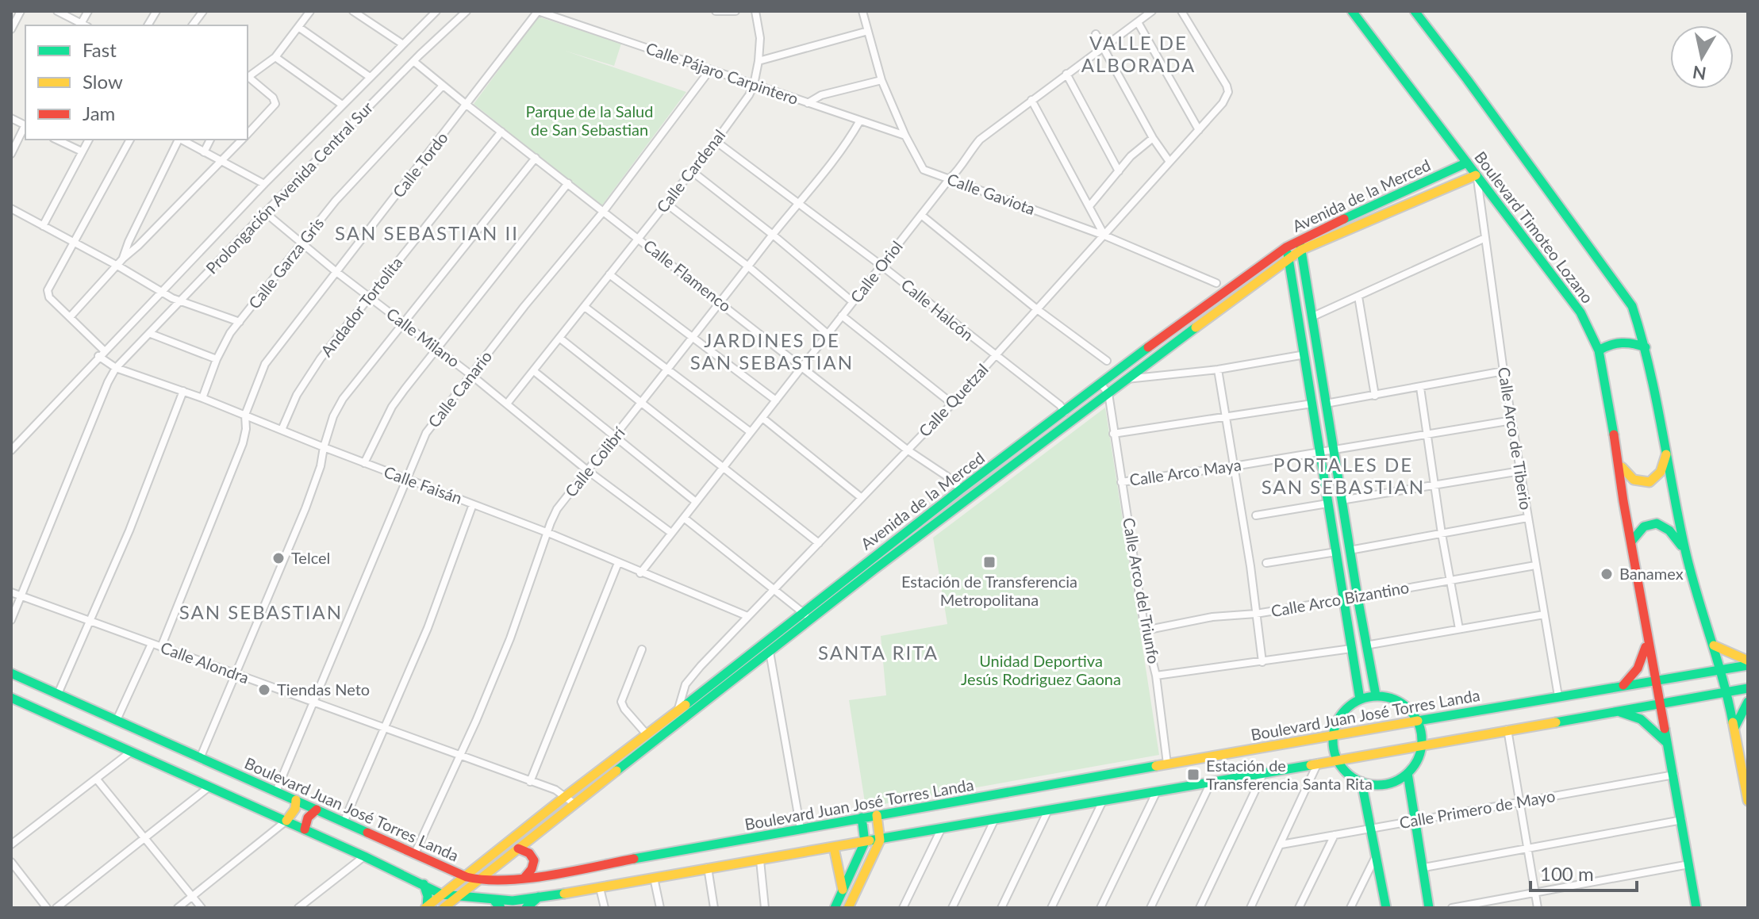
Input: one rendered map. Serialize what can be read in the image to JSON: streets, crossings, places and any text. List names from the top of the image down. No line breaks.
{"streets":{"main road":["Avenida de la Merced","Boulevard Timoteo Lozano","Boulevard Juan José Torres Landa"],"street":["Calle Pájaro Carpintero","Calle Tordo","Calle Cardenal","Prolongación Avenida Central Sur","Calle Gaviota","Calle Garza Gris","Calle Oriol","Calle Flamenco","Andador Tortolita","Calle Halcón","Calle Milano","Calle Canario","Calle Quetzal","Calle Arco de Tiberio","Calle Colibrí","Calle Arco Maya","Calle Faisán","Calle Arco del Triunfo","Calle Arco Bizantino","Calle Alondra","Calle Primero de Mayo"]},"crossings":[["Calle Pájaro Carpintero","Calle Tordo"],["Calle Pájaro Carpintero","Calle Cardenal"],["Calle Pájaro Carpintero","Calle Gaviota"],["Calle Pájaro Carpintero","Calle Canario"],["Calle Pájaro Carpintero","Calle Colibrí"],["Calle Tordo","Calle Flamenco"],["Calle Tordo","Calle Milano"],["Calle Tordo","Calle Faisán"],["Calle Tordo","Calle Alondra"],["Calle Cardenal","Calle Flamenco"],["Calle Cardenal","Calle Halcón"],["Calle Cardenal","Calle Milano"],["Prolongación Avenida Central Sur","Calle Flamenco"],["Prolongación Avenida Central Sur","Calle Milano"],["Prolongación Avenida Central Sur","Calle Faisán"],["Calle Gaviota","Calle Oriol"],["Calle Gaviota","Calle Quetzal"],["Avenida de la Merced","Boulevard Timoteo Lozano"],["Avenida de la Merced","Calle Flamenco"],["Avenida de la Merced","Calle Halcón"],["Avenida de la Merced","Calle Quetzal"],["Avenida de la Merced","Calle Arco de Tiberio"],["Avenida de la Merced","Calle Arco del Triunfo"],["Avenida de la Merced","Calle Alondra"],["Avenida de la Merced","Boulevard Juan José Torres Landa"],["Boulevard Timoteo Lozano","Calle Arco de Tiberio"],["Boulevard Timoteo Lozano","Boulevard Juan José Torres Landa"],["Boulevard Timoteo Lozano","Calle Primero de Mayo"],["Calle Garza Gris","Calle Flamenco"],["Calle Garza Gris","Calle Milano"],["Calle Garza Gris","Calle Faisán"],["Calle Oriol","Calle Flamenco"],["Calle Oriol","Calle Halcón"],["Calle Oriol","Calle Milano"],["Calle Oriol","Calle Faisán"],["Calle Flamenco","Andador Tortolita"],["Calle Flamenco","Calle Canario"],["Calle Flamenco","Calle Quetzal"],["Calle Flamenco","Calle Colibrí"],["Andador Tortolita","Calle Milano"],["Andador Tortolita","Calle Faisán"],["Calle Halcón","Calle Quetzal"],["Calle Halcón","Calle Colibrí"],["Calle Milano","Calle Canario"],["Calle Milano","Calle Colibrí"],["Calle Canario","Calle Faisán"],["Calle Canario","Calle Alondra"],["Calle Canario","Boulevard Juan José Torres Landa"],["Calle Quetzal","Calle Faisán"],["Calle Arco de Tiberio","Calle Arco Maya"],["Calle Arco de Tiberio","Calle Arco Bizantino"],["Calle Arco de Tiberio","Boulevard Juan José Torres Landa"],["Calle Colibrí","Calle Faisán"],["Calle Colibrí","Calle Alondra"],["Calle Colibrí","Boulevard Juan José Torres Landa"],["Calle Arco Maya","Calle Arco del Triunfo"],["Calle Arco del Triunfo","Calle Arco Bizantino"],["Calle Arco del Triunfo","Boulevard Juan José Torres Landa"]],"districts":["VALLE DE ALBORADA","SAN SEBASTIAN II","JARDINES DE SAN SEBASTIAN","PORTALES DE SAN SEBASTIAN","SAN SEBASTIAN","SANTA RITA"],"parks":["Parque de la Salud de San Sebastian","Unidad Deportiva Jesús Rodriguez Gaona"],"places":{"other":["Telcel","Banamex","Tiendas Neto"],"transit":["Estación de Transferencia Metropolitana","Estación de Transferencia Santa Rita"]},"legend":["Fast","Slow","Jam"],"scale_bar":"100 m","north":"bottom"}
